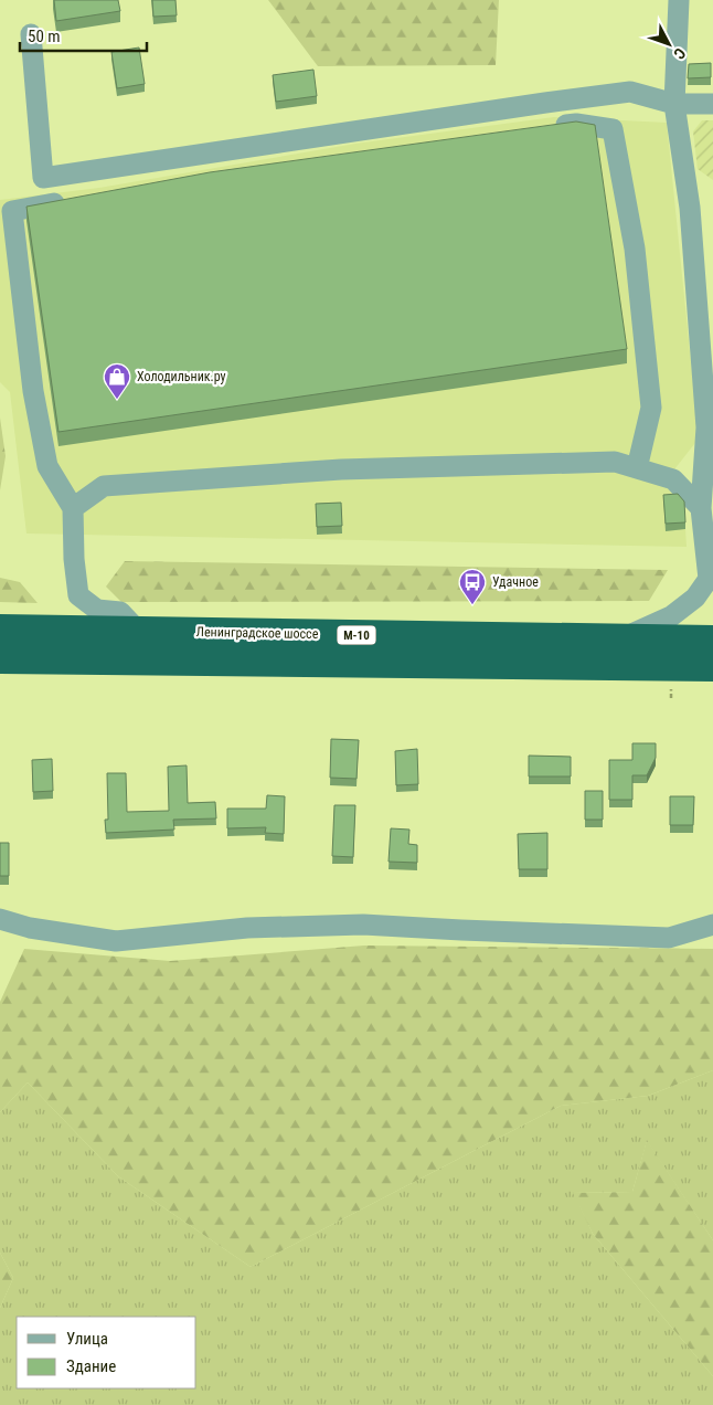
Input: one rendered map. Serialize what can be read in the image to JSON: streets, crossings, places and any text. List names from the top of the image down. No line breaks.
{"streets":{"highway":["Ленинградское шоссе","М-10"]},"places":{"shop":["Холодильник.ру"],"bus stop":["Удачное"]},"legend":["Улица","Здание"],"scale_bar":"50 m","north":"bottom right"}
